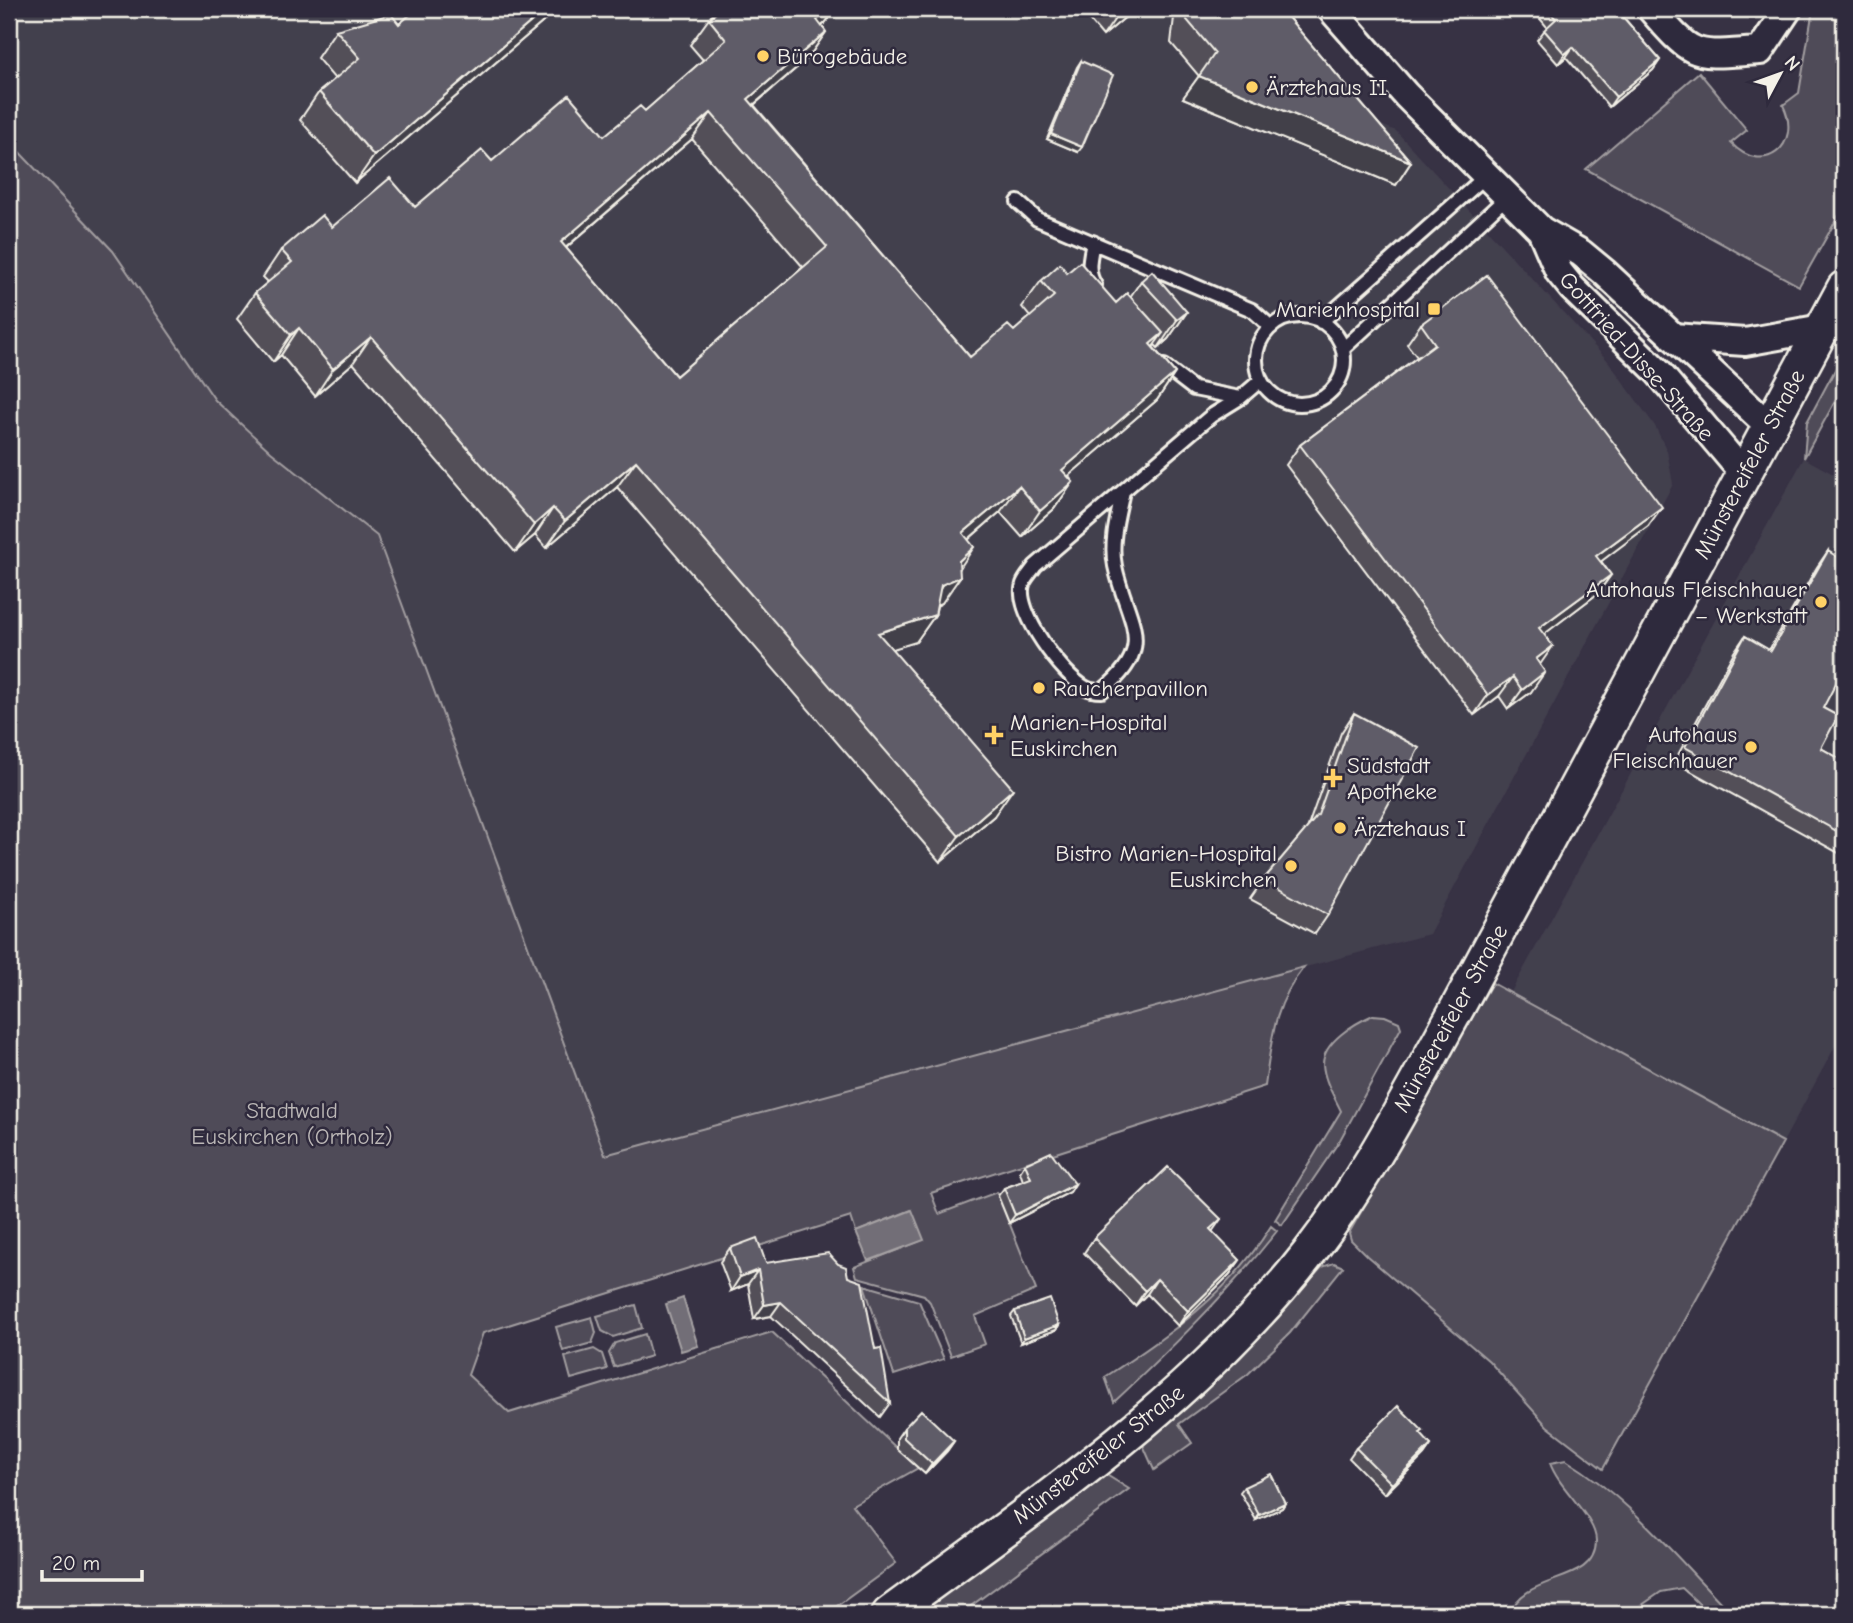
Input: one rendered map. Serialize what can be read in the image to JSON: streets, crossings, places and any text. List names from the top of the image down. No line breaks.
{"streets":{"street":["Gottfried-Disse-Straße","Münstereifeler Straße"]},"crossings":[["Gottfried-Disse-Straße","Münstereifeler Straße"]],"parks":["Stadtwald Euskirchen (Ortholz)"],"places":{"other":["Bürogebäude","Ärztehaus II","Autohaus Fleischhauer – Werkstatt","Raucherpavillon","Autohaus Fleischhauer","Ärztehaus I","Bistro Marien-Hospital Euskirchen"],"transit":["Marienhospital"],"health":["Marien-Hospital Euskirchen","Südstadt Apotheke"]},"scale_bar":"20 m","north":"top right"}
